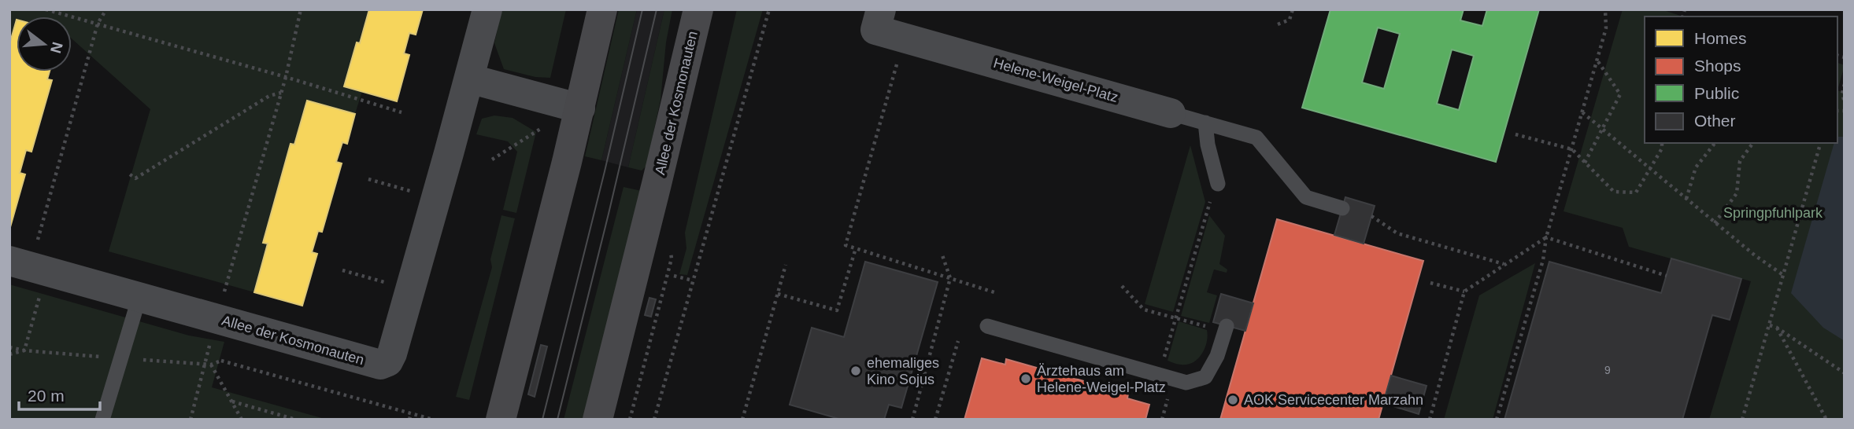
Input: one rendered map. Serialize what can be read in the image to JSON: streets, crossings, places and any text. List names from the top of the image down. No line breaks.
{"streets":{"main road":["Allee der Kosmonauten"],"street":["Helene-Weigel-Platz"]},"parks":["Springpfuhlpark"],"places":["ehemaliges Kino Sojus","Ärztehaus am Helene-Weigel-Platz","AOK Servicecenter Marzahn"],"house_numbers":["9"],"legend":["Homes","Shops","Public","Other"],"scale_bar":"20 m","north":"right"}
